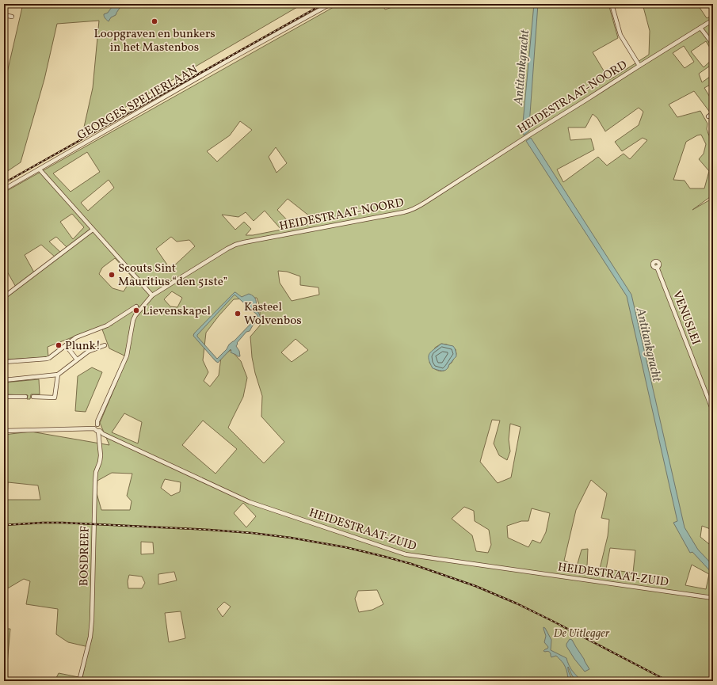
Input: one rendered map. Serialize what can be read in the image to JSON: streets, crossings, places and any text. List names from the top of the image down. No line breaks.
{"streets":{"street":["HEIDESTRAAT-NOORD","GEORGES SPELIERLAAN","VENUSLEI","HEIDESTRAAT-ZUID","BOSDREEF"]},"crossings":[["HEIDESTRAAT-NOORD","HEIDESTRAAT-ZUID"],["HEIDESTRAAT-NOORD","BOSDREEF"],["HEIDESTRAAT-ZUID","BOSDREEF"]],"water":["Antitankgracht"],"parks":["De Uitlegger"],"places":["Loopgraven en bunkers in het Mastenbos","Scouts Sint Mauritius “den 51ste”","Lievenskapel","Kasteel Wolvenbos","Plunk!"]}
